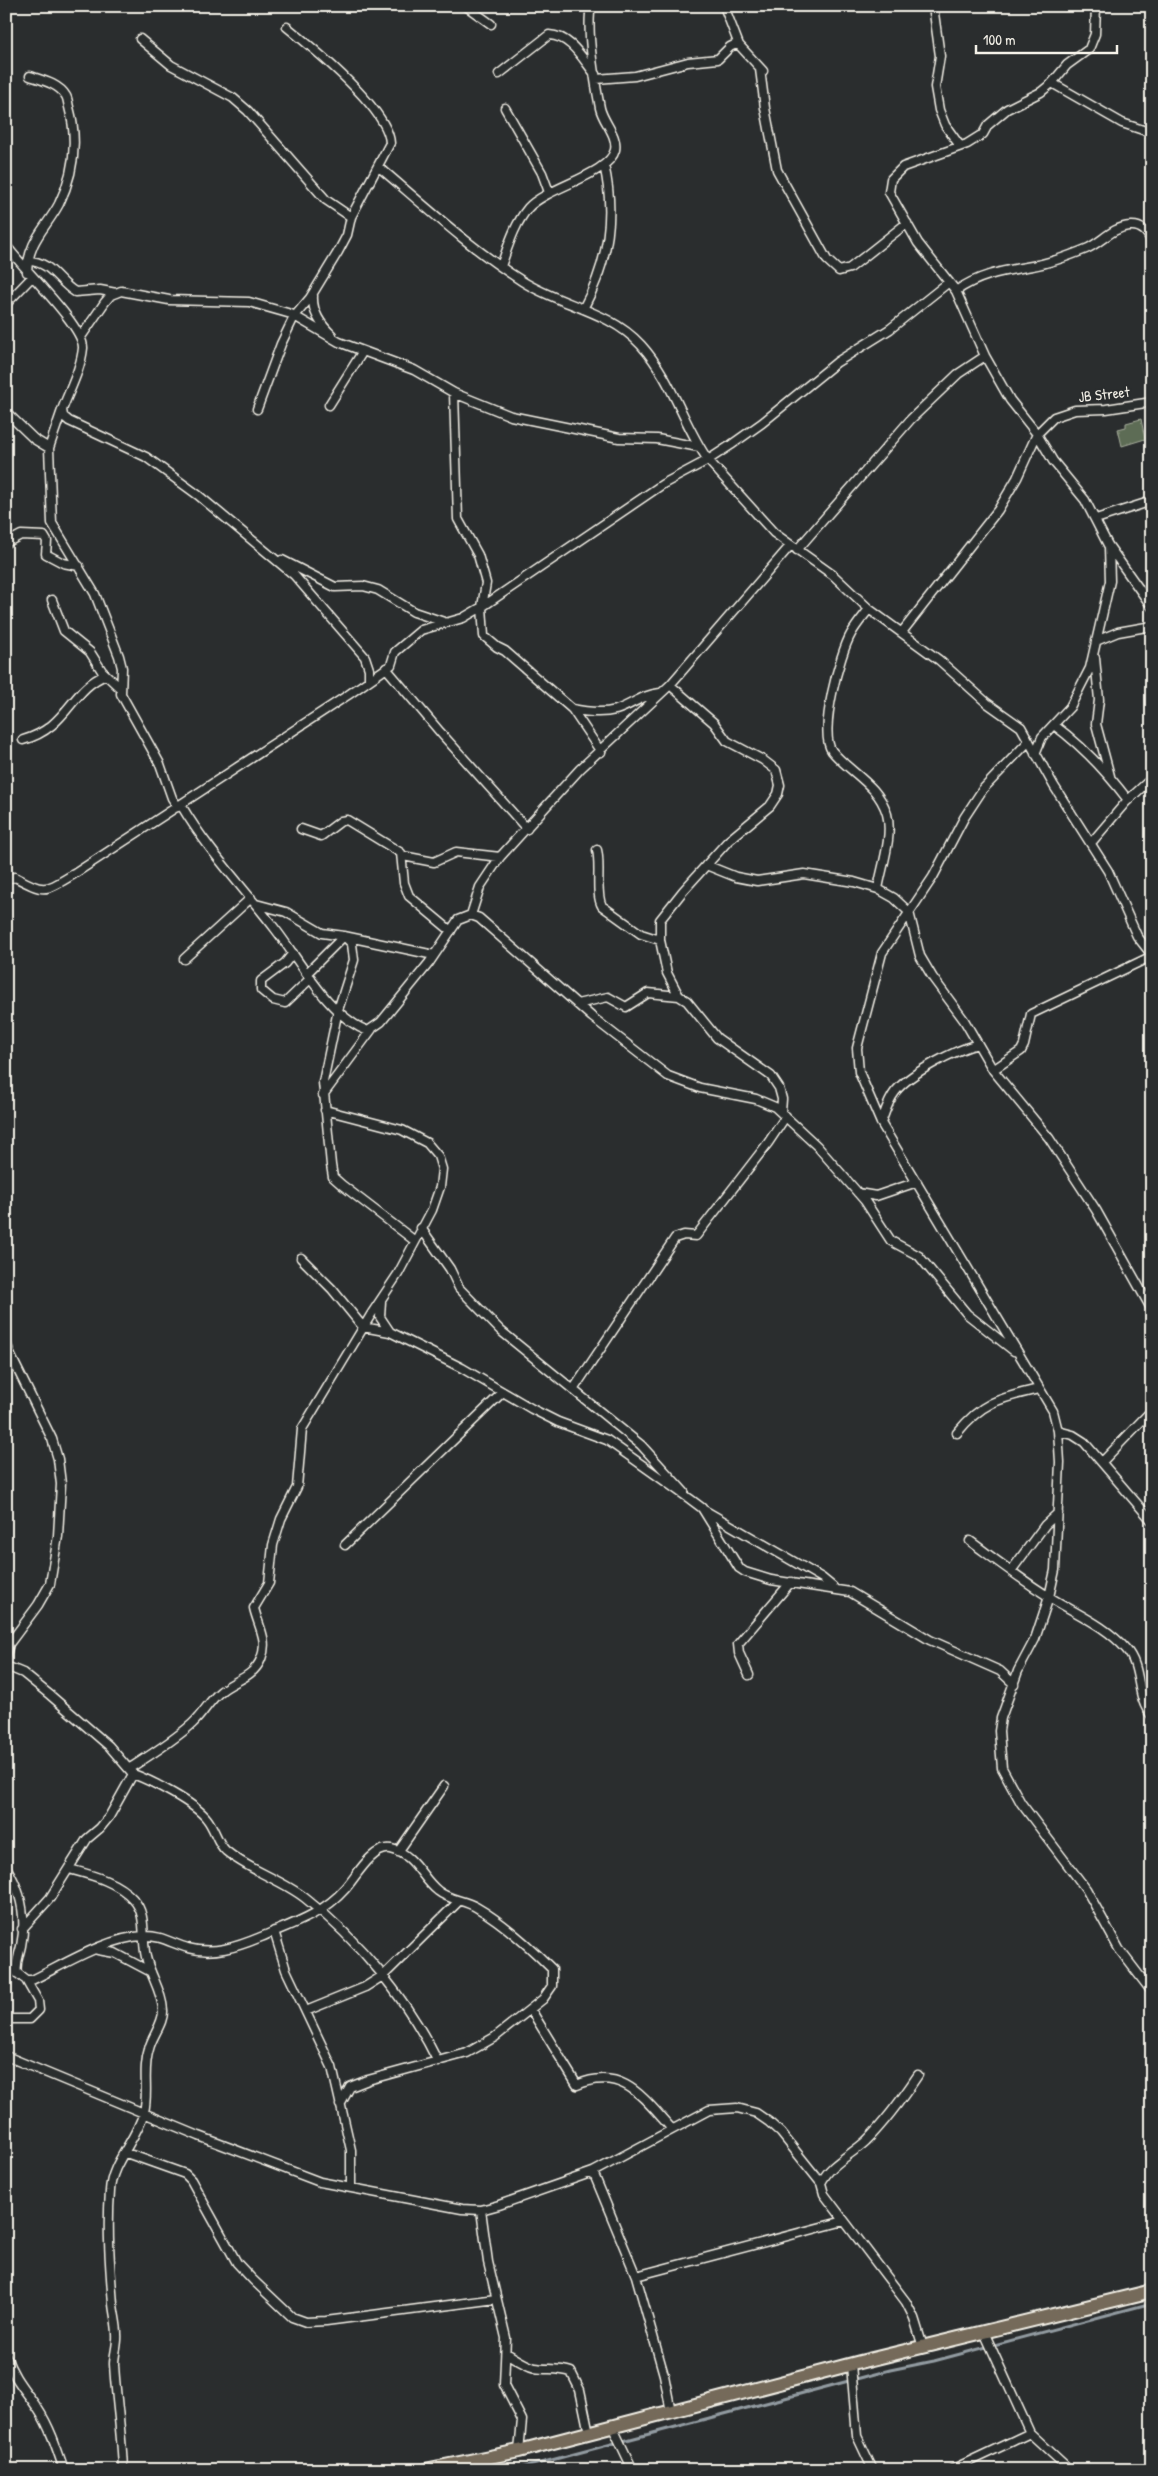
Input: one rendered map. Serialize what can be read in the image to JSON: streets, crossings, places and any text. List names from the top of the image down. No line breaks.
{"streets":{"street":["JB Street"]},"scale_bar":"100 m"}
